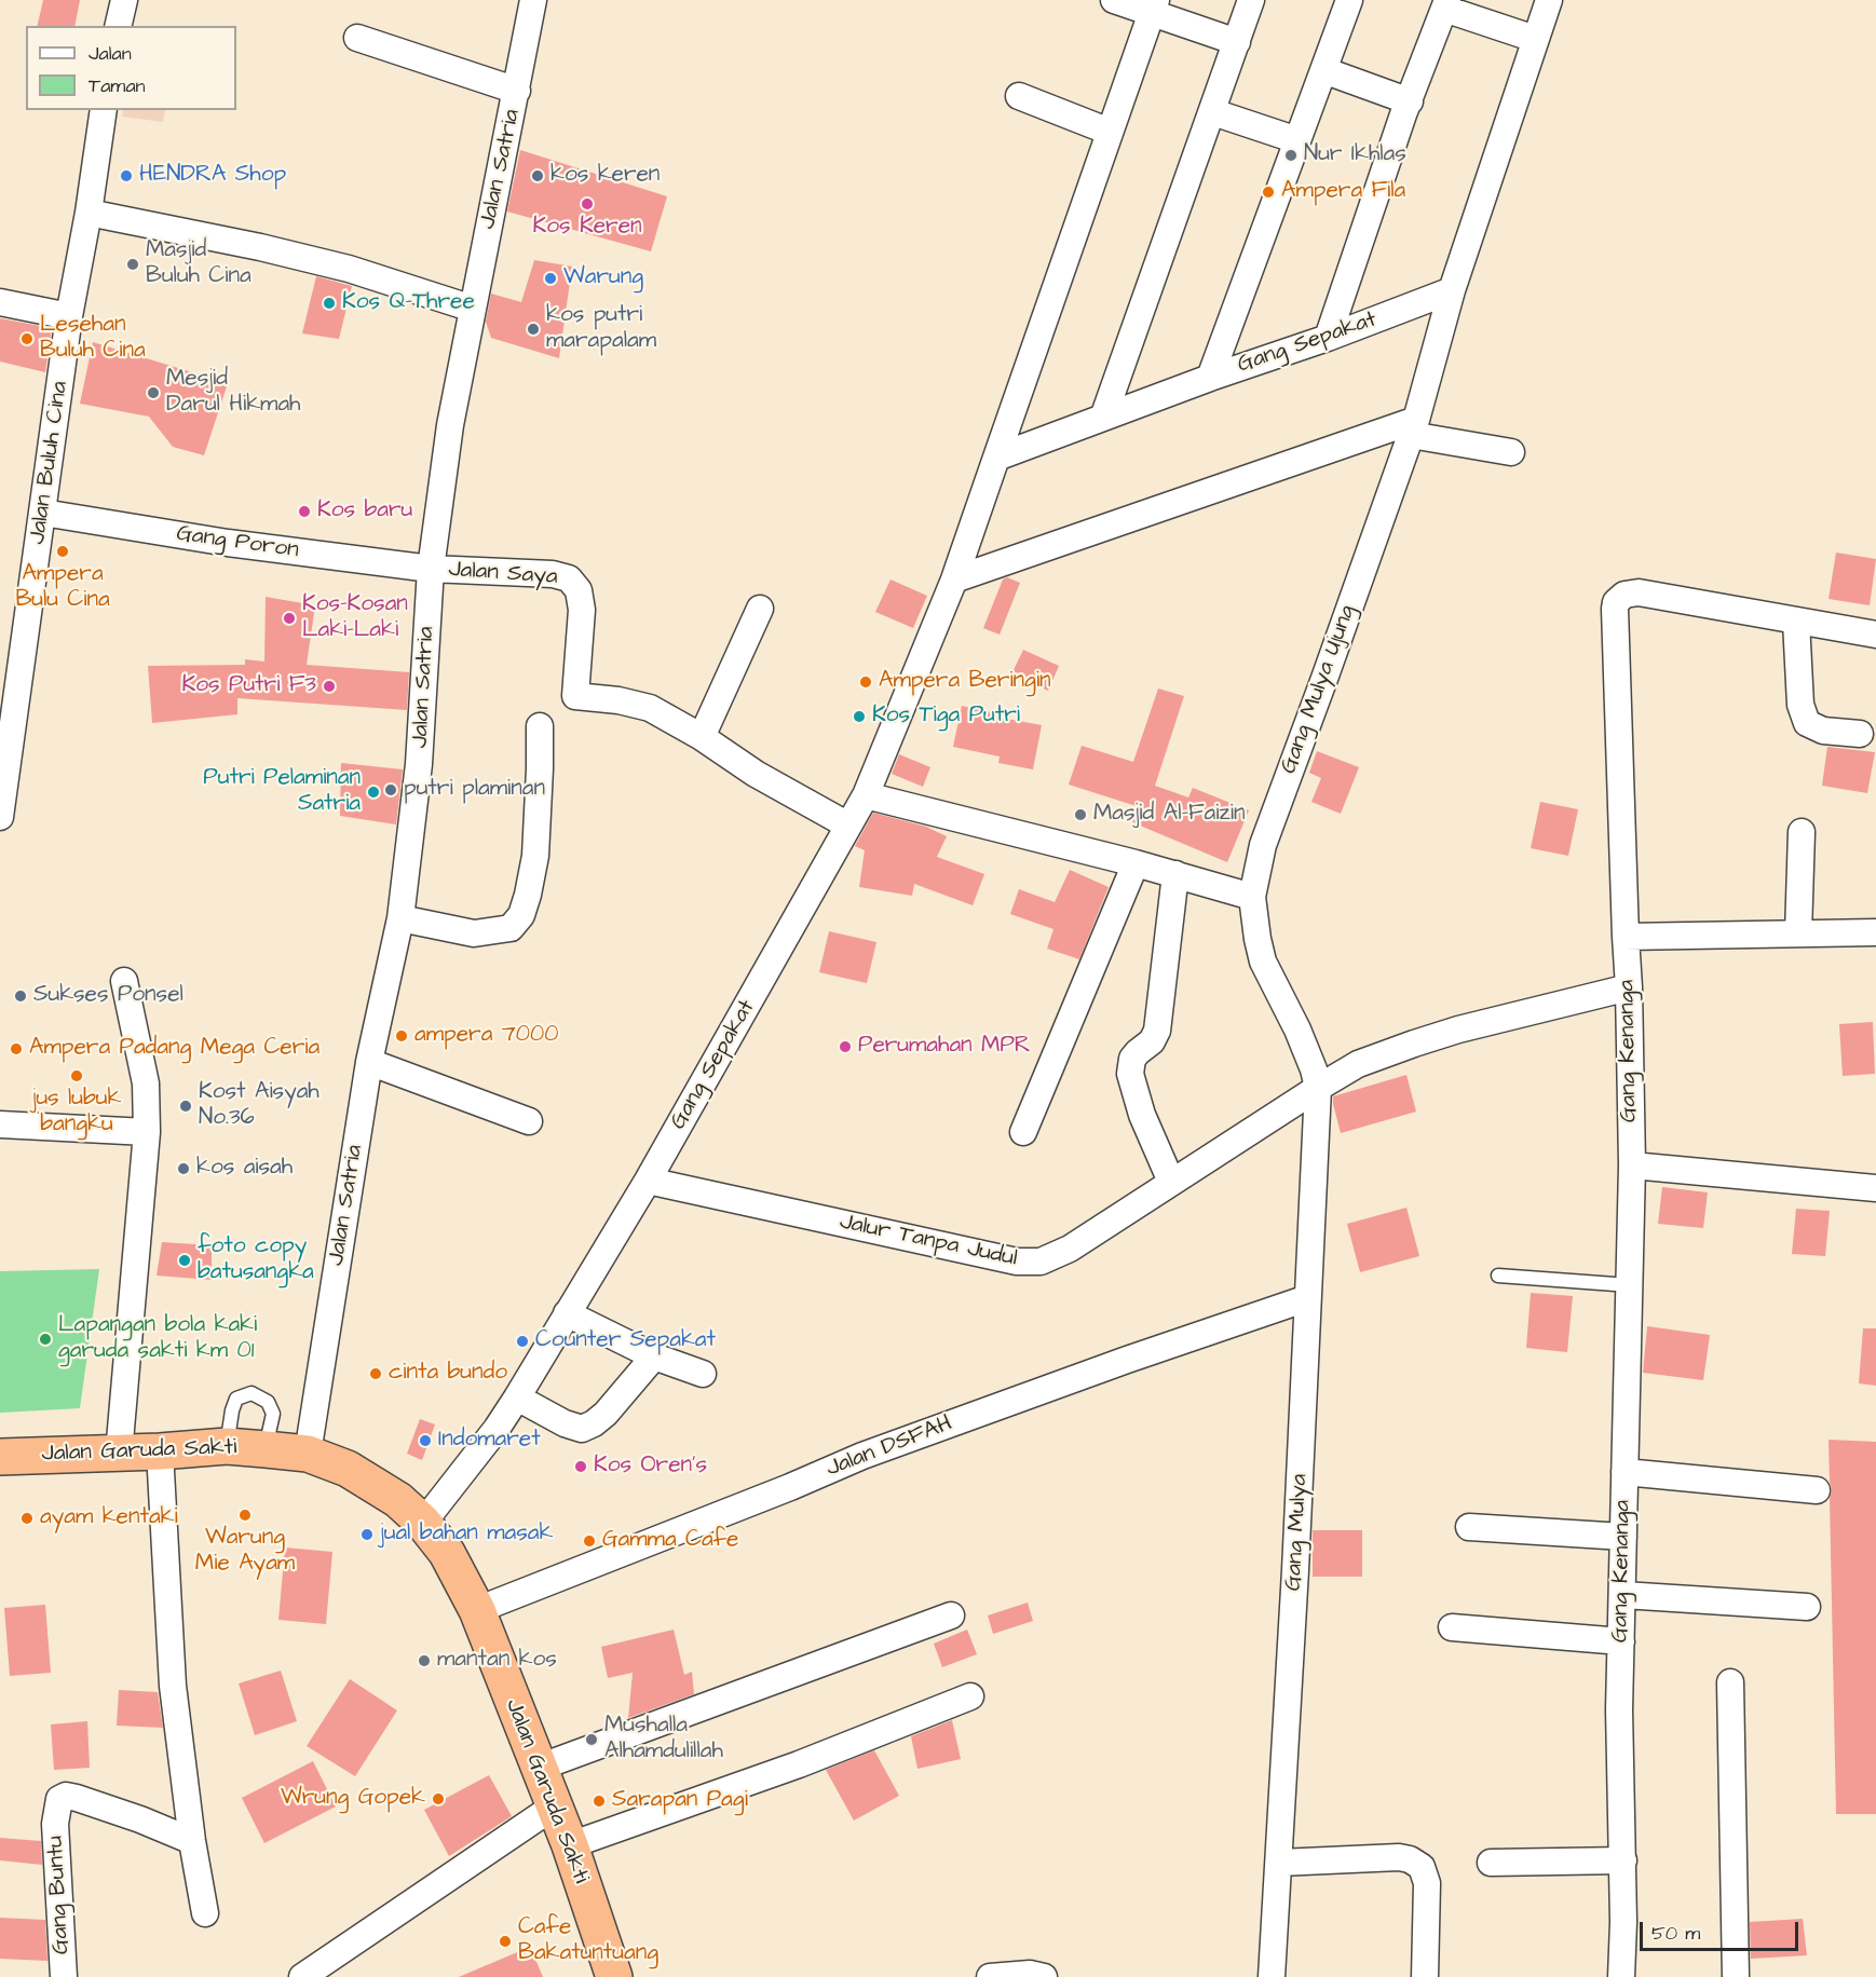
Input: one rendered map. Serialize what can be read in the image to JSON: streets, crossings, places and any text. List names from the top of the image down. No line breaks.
{"streets":{"highway":["Jalan Garuda Sakti"],"street":["Jalan Satria","Gang Sepakat","Jalan Buluh Cina","Gang Poron","Jalan Saya","Gang Mulya Ujung","Gang Kenanga","Jalur Tanpa Judul","Jalan DSFAH","Gang Mulya","Gang Buntu"]},"crossings":[["Jalan Satria","Gang Poron"],["Jalan Satria","Jalan Saya"],["Jalan Satria","Jalan Garuda Sakti"],["Gang Sepakat","Gang Mulya Ujung"],["Gang Sepakat","Jalur Tanpa Judul"],["Gang Sepakat","Jalan Garuda Sakti"],["Jalan Buluh Cina","Gang Poron"],["Gang Poron","Jalan Saya"],["Gang Mulya Ujung","Jalur Tanpa Judul"],["Gang Mulya Ujung","Gang Mulya"],["Gang Kenanga","Jalur Tanpa Judul"],["Jalur Tanpa Judul","Gang Mulya"],["Jalan DSFAH","Jalan Garuda Sakti"],["Jalan DSFAH","Gang Mulya"]],"places":["Nur Ikhlas","HENDRA Shop","kos keren","Ampera Fila","Kos Keren","Masjid Buluh Cina","Warung","Kos Q-Three","kos putri marapalam","Lesehan Buluh Cina","Mesjid Darul Hikmah","Kos baru","Ampera Bulu Cina","Kos-Kosan Laki-Laki","Ampera Beringin","Kos Putri F3","Kos Tiga Putri","putri plaminan","Putri Pelaminan Satria","Masjid Al-Faizin","Sukses Ponsel","ampera 7000","Perumahan MPR","Ampera Padang Mega Ceria","jus lubuk bangku","Kost Aisyah No.36","kos aisah","foto copy batusangka","Lapangan bola kaki garuda sakti km 01","Counter Sepakat","cinta bundo","Indomaret","Kos Oren's","Warung Mie Ayam","ayam kentaki","jual bahan masak","Gamma Cafe","mantan kos","Mushalla Alhamdulillah","Wrung Gopek","Sarapan Pagi","Cafe Bakatuntuang"],"legend":["Jalan","Taman"],"scale_bar":"50 m"}
